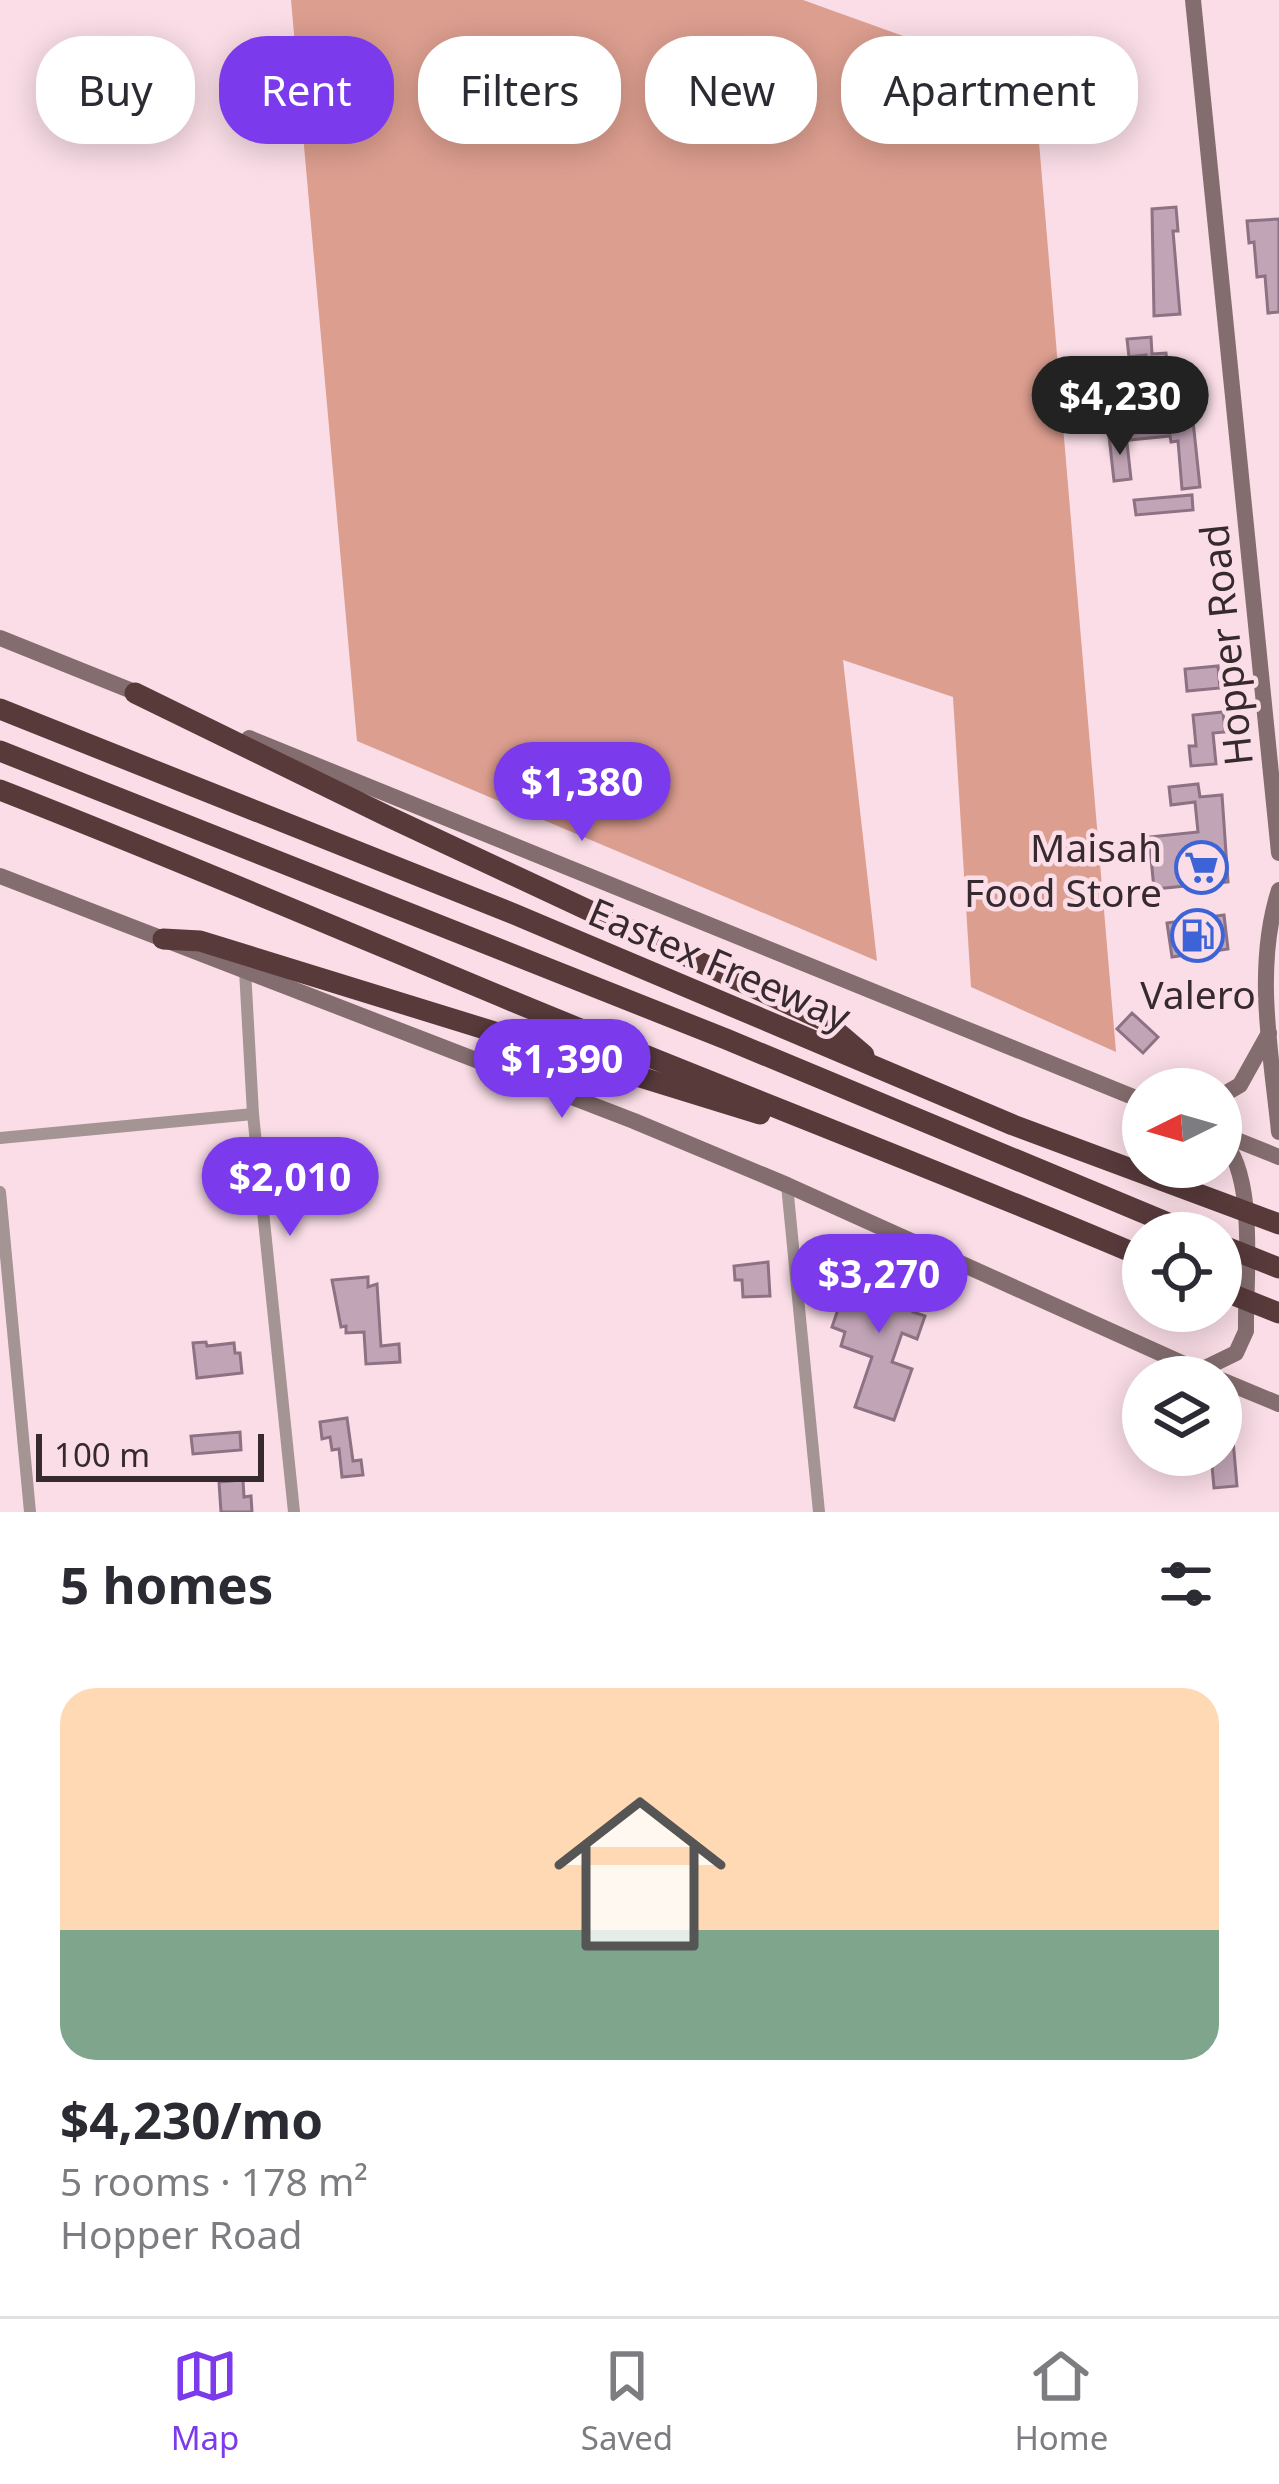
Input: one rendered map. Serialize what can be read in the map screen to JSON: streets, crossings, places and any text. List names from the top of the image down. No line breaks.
{"streets":{"highway":["Eastex Freeway"],"main road":["Hopper Road"]},"places":{"supermarket":["Maisah Food Store"],"fuel station":["Valero"]},"scale_bar":"100 m","north":"left","page":{"chip":["Buy","Rent","Filters","New","Apartment"],"price":["$4,230","$1,380","$1,390","$2,010","$3,270"],"scale":"100 m","heading":"5 homes","list":[{"name":"$4,230/mo","note":"5 rooms · 178 m² · Hopper Road"}],"tabs":["Map","Saved","Home"]}}
